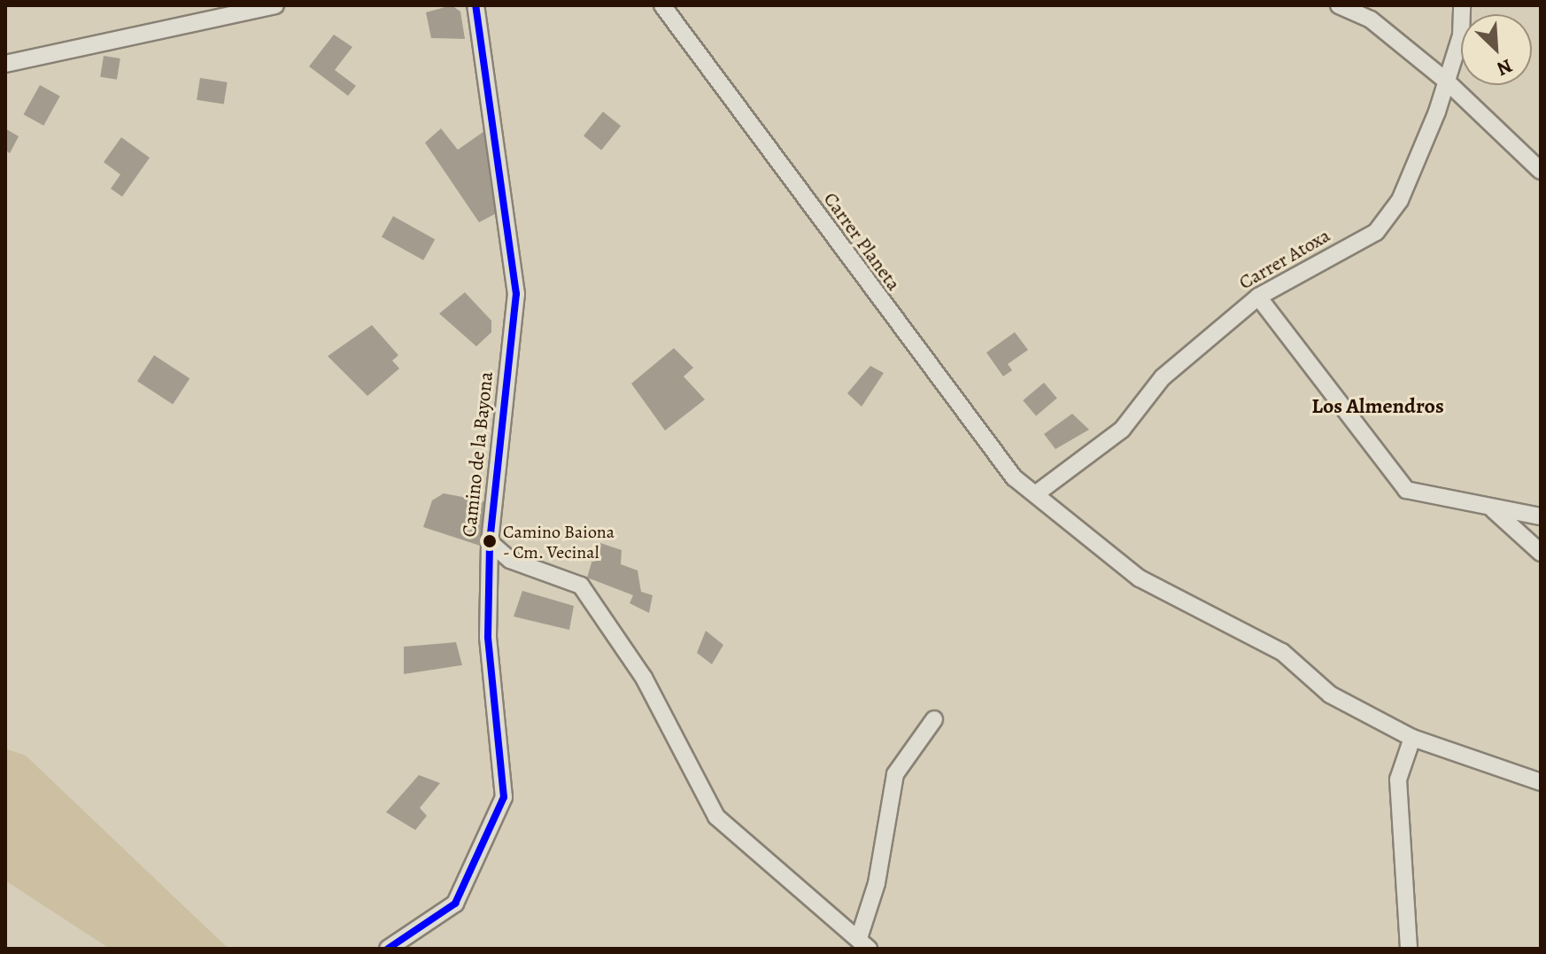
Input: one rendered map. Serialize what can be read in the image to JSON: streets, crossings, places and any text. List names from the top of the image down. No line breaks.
{"streets":{"street":["Carrer Planeta","Carrer Atoxa","Camino de la Bayona"]},"crossings":[["Carrer Planeta","Carrer Atoxa"]],"districts":["Los Almendros"],"places":["Camino Baiona - Cm. Vecinal"],"north":"bottom right"}
